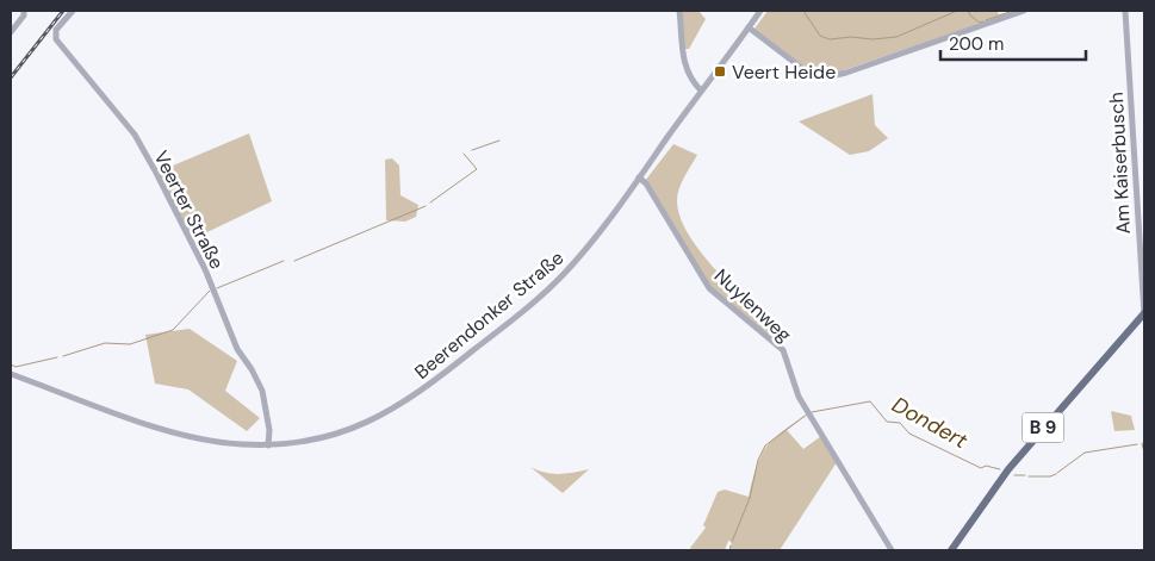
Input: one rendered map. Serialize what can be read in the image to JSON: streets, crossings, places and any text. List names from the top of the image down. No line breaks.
{"streets":{"main road":["B 9"],"street":["Am Kaiserbusch","Veerter Straße","Nuylenweg","Beerendonker Straße"]},"crossings":[["Am Kaiserbusch","B 9"],["Veerter Straße","Beerendonker Straße"],["Nuylenweg","Beerendonker Straße"]],"water":["Dondert"],"places":{"transit":["Veert Heide"]},"scale_bar":"200 m"}
